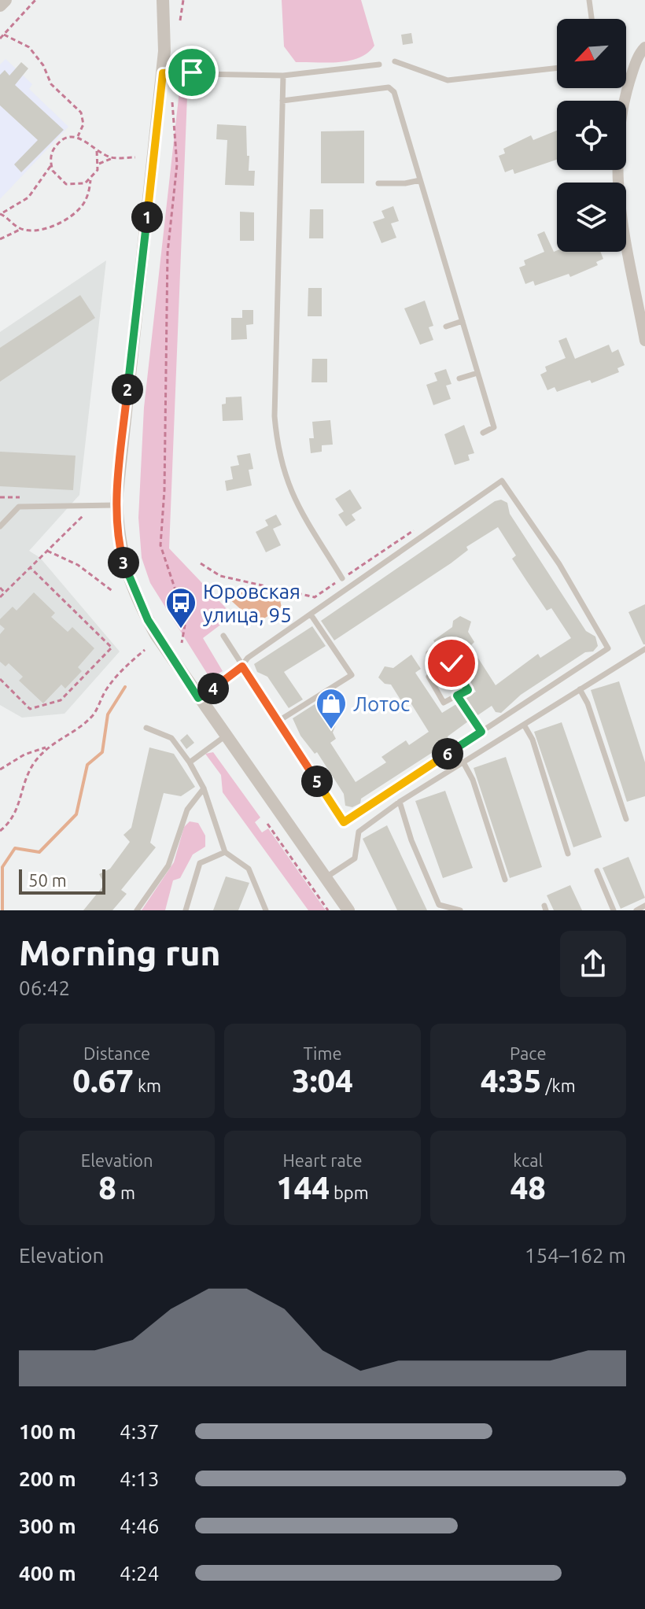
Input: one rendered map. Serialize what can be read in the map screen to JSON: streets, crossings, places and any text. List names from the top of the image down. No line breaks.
{"places":{"bus stop":["Юровская улица, 95"],"shop":["Лотос"]},"scale_bar":"50 m","north":"bottom left","page":{"pins":["1","2","3","4","6","5"],"scale":"50 m","heading":["Morning run","06:42"],"stats":[["Distance","0.67 km"],["Time","3:04"],["Pace","4:35 /km"],["Elevation","8 m"],["Heart rate","144 bpm"],["kcal","48"]],"chart":["Elevation","154–162 m"],"list":[{"name":"100 m","note":"4:37"},{"name":"200 m","note":"4:13"},{"name":"300 m","note":"4:46"},{"name":"400 m","note":"4:24"}]}}
